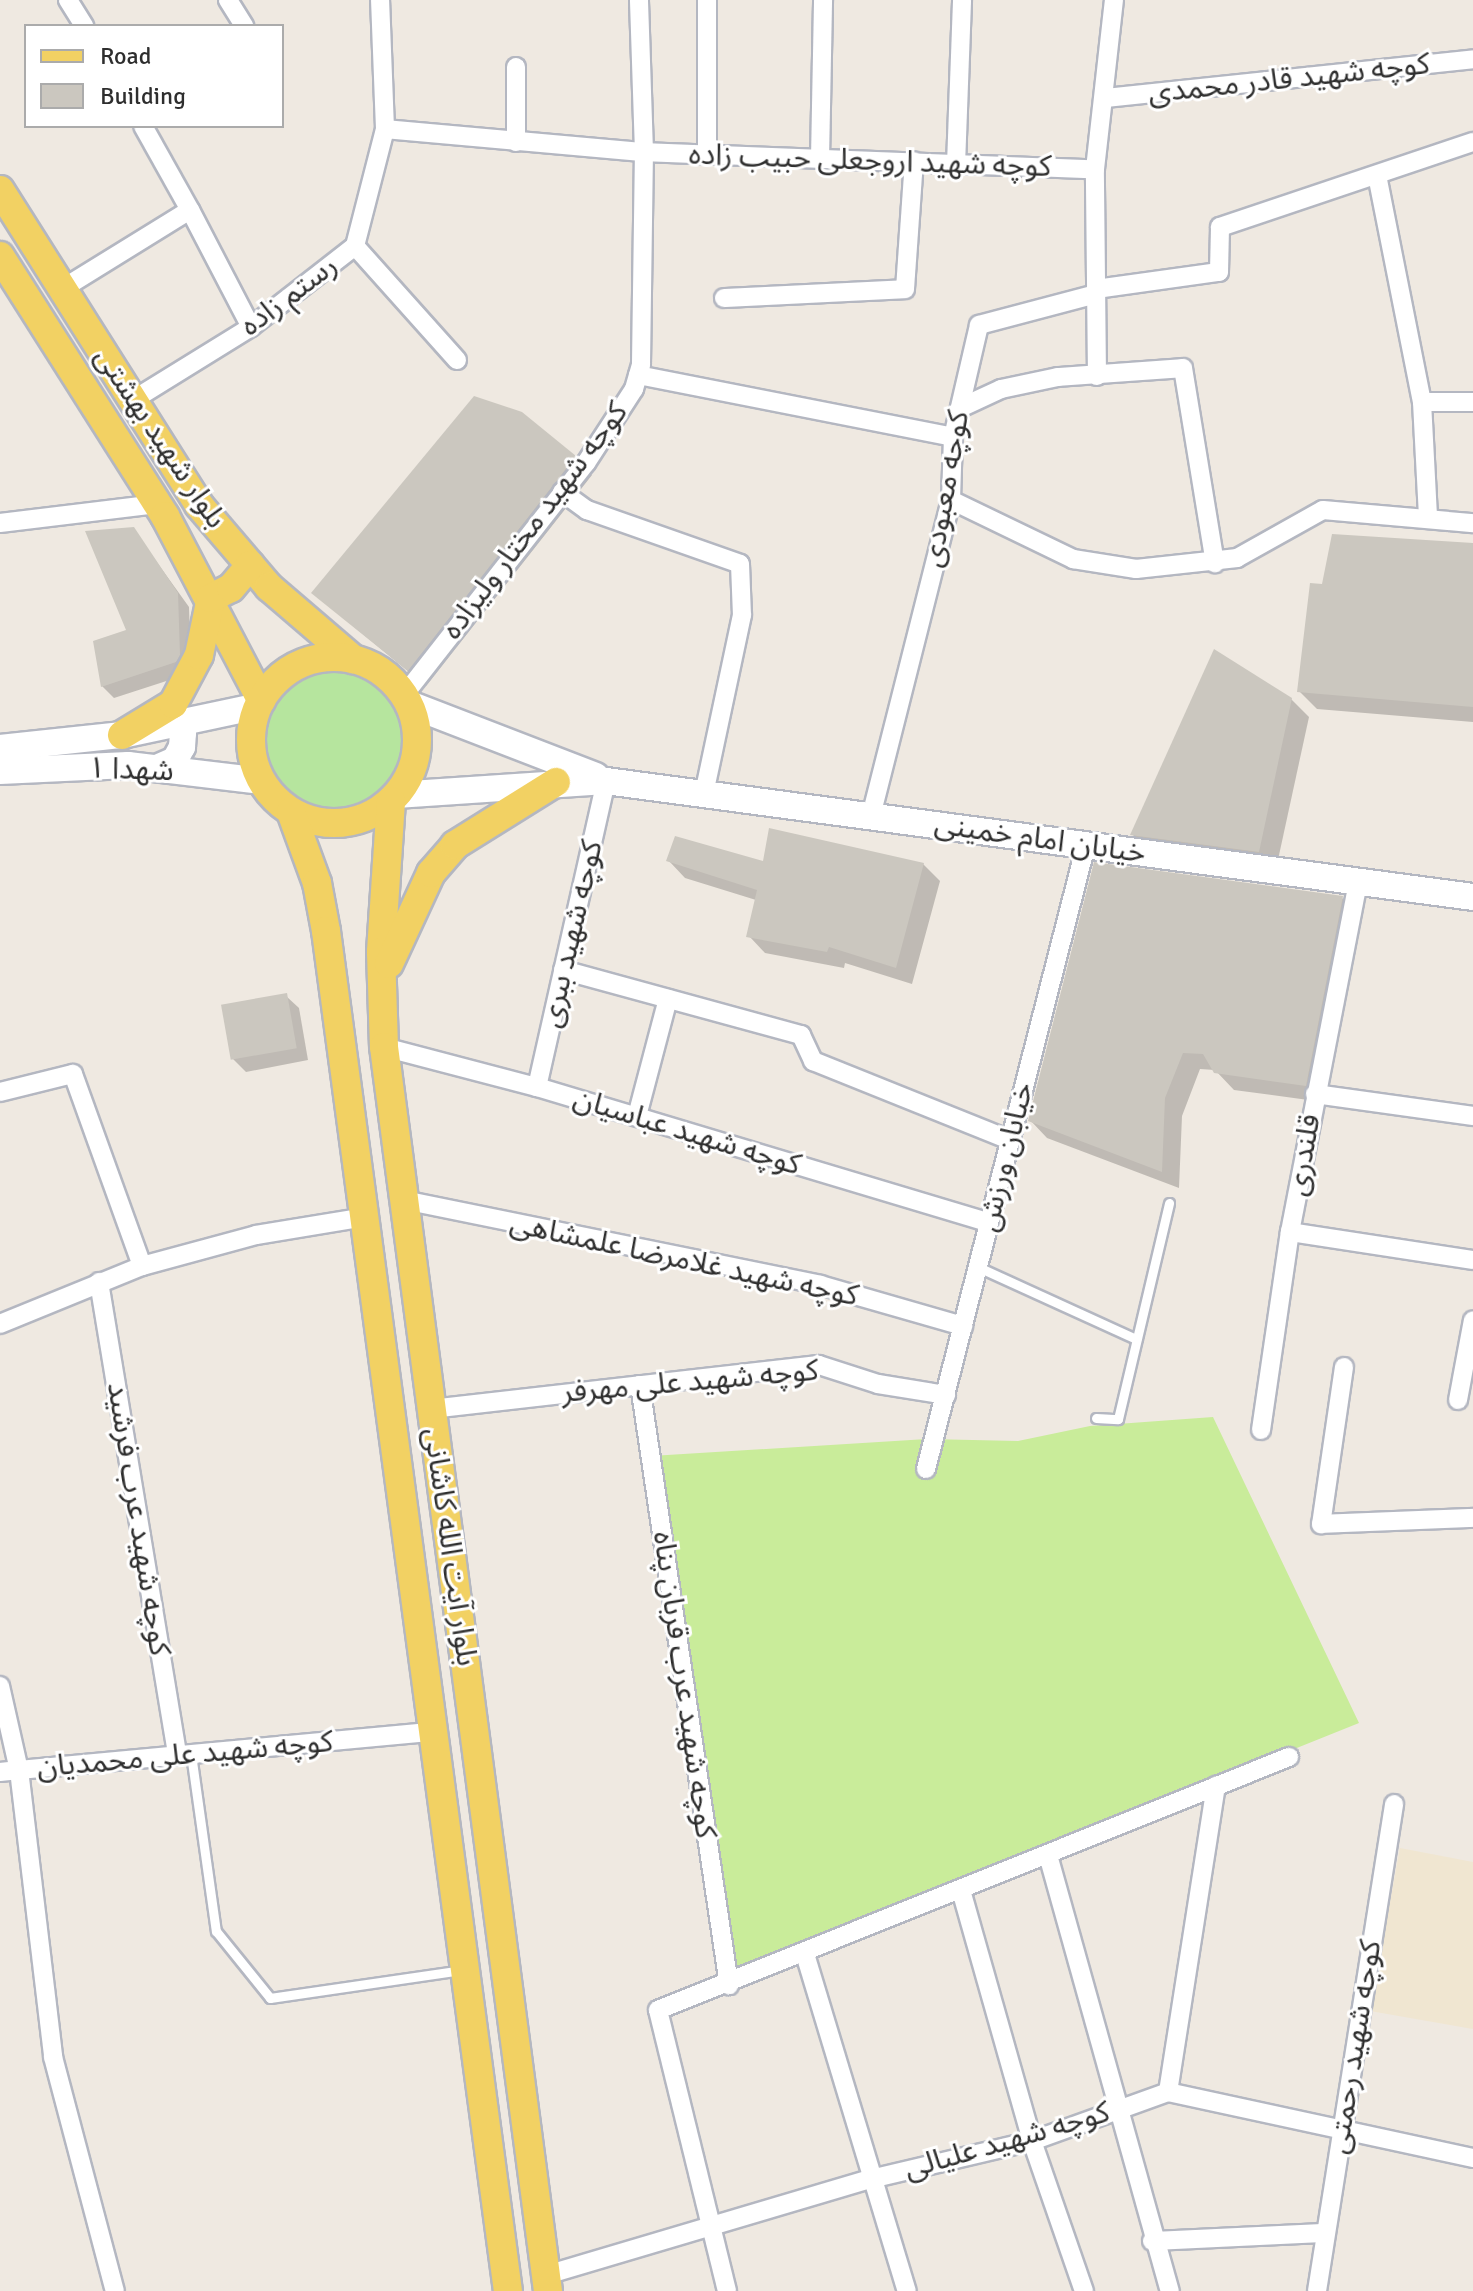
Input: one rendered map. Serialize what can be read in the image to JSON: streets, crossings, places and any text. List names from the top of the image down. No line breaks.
{"streets":{"main road":["بلوار شهید بهشتی","شهدا ۱","خیابان امام خمینی","بلوار آیت الله کاشانی"],"street":["کوچه شهید قادر محمدی","کوچه شهید اروجعلی حبیب زاده","رستم زاده","کوچه معبودی","کوچه شهید مختار ولیزاده","کوچه شهید ببری","کوچه شهید عباسیان","قلندری","خیابان ورزش","کوچه شهید غلامرضا علمشاهی","کوچه شهید علی مهرفر","کوچه شهید عرب فرشید","کوچه شهید عرب قربان پناه","کوچه شهید علی محمدیان","کوچه شهید رحمتی","کوچه شهید علیالی"]},"crossings":[["کوچه شهید اروجعلی حبیب زاده","رستم زاده"],["کوچه شهید اروجعلی حبیب زاده","کوچه شهید مختار ولیزاده"],["رستم زاده","بلوار شهید بهشتی"],["بلوار شهید بهشتی","کوچه شهید مختار ولیزاده"],["بلوار شهید بهشتی","شهدا ۱"],["بلوار شهید بهشتی","بلوار آیت الله کاشانی"],["کوچه معبودی","خیابان امام خمینی"],["کوچه شهید مختار ولیزاده","شهدا ۱"],["کوچه شهید مختار ولیزاده","بلوار آیت الله کاشانی"],["شهدا ۱","بلوار آیت الله کاشانی"],["خیابان امام خمینی","کوچه شهید ببری"],["خیابان امام خمینی","قلندری"],["خیابان امام خمینی","خیابان ورزش"],["کوچه شهید ببری","کوچه شهید عباسیان"],["کوچه شهید عباسیان","خیابان ورزش"],["کوچه شهید عباسیان","بلوار آیت الله کاشانی"],["خیابان ورزش","کوچه شهید غلامرضا علمشاهی"],["خیابان ورزش","کوچه شهید علی مهرفر"],["کوچه شهید غلامرضا علمشاهی","بلوار آیت الله کاشانی"],["کوچه شهید علی مهرفر","بلوار آیت الله کاشانی"],["کوچه شهید علی مهرفر","کوچه شهید عرب قربان پناه"],["کوچه شهید عرب فرشید","کوچه شهید علی محمدیان"],["بلوار آیت الله کاشانی","کوچه شهید علی محمدیان"],["بلوار آیت الله کاشانی","کوچه شهید علیالی"]],"legend":["Road","Building"]}
